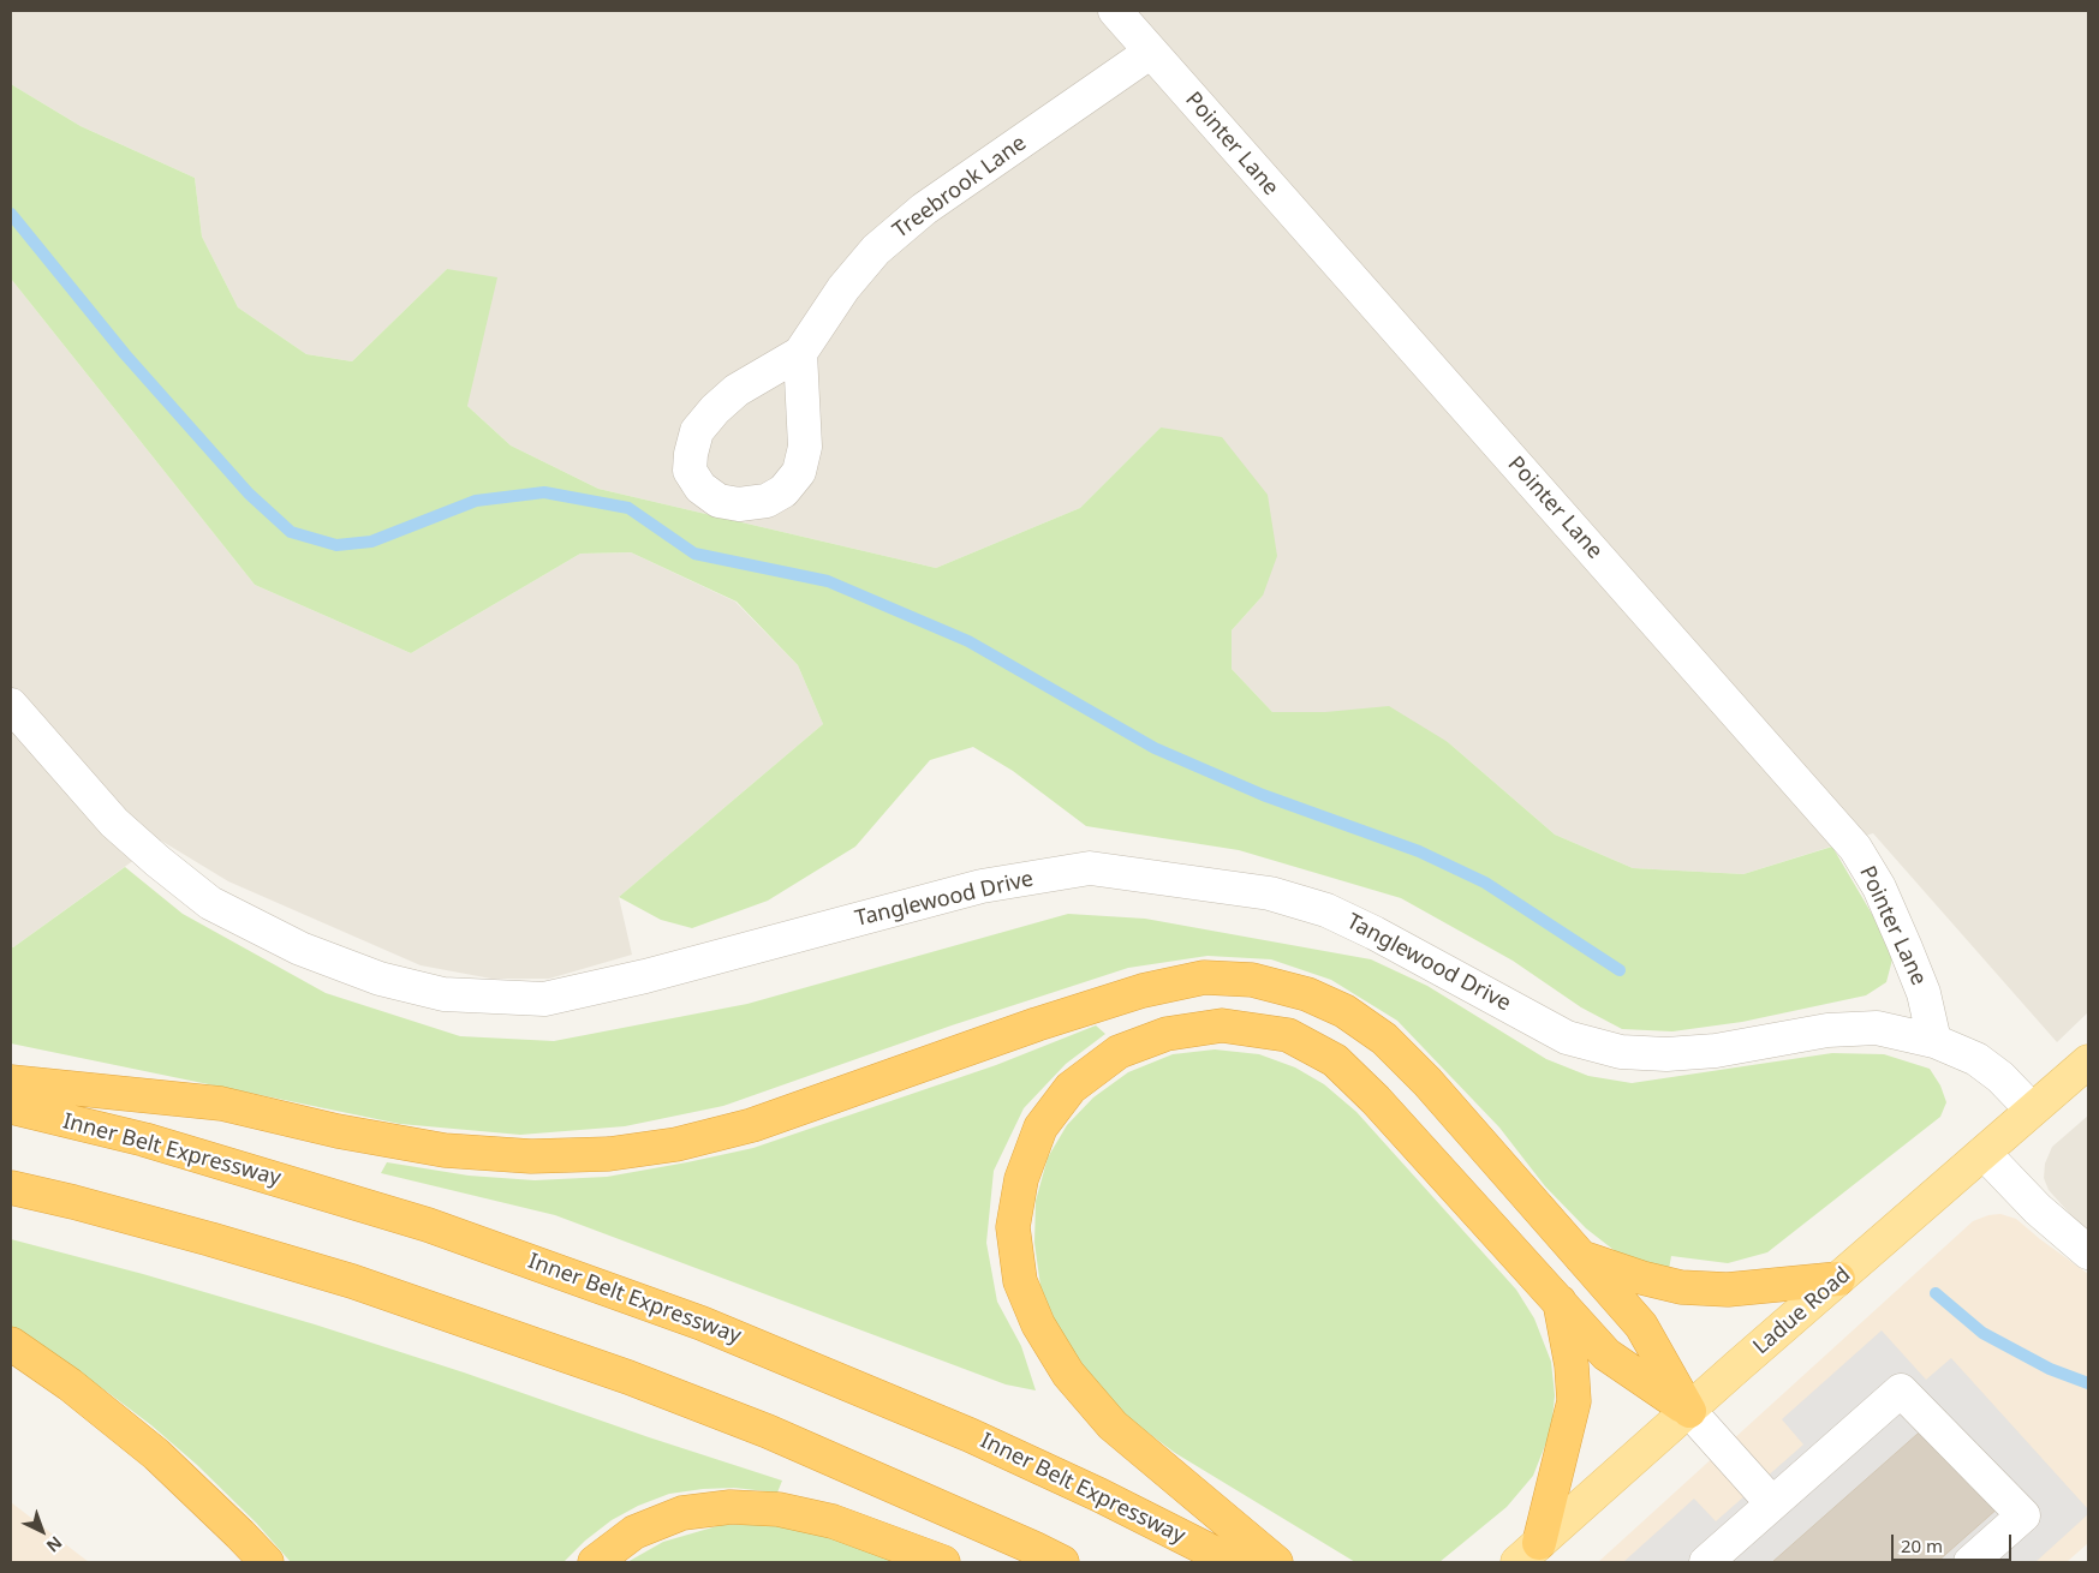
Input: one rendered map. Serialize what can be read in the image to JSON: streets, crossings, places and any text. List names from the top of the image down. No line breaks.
{"streets":{"highway":["Inner Belt Expressway"],"main road":["Ladue Road"],"street":["Pointer Lane","Treebrook Lane","Tanglewood Drive"]},"crossings":[["Pointer Lane","Treebrook Lane"],["Pointer Lane","Tanglewood Drive"],["Tanglewood Drive","Ladue Road"]],"scale_bar":"20 m","north":"bottom right"}
